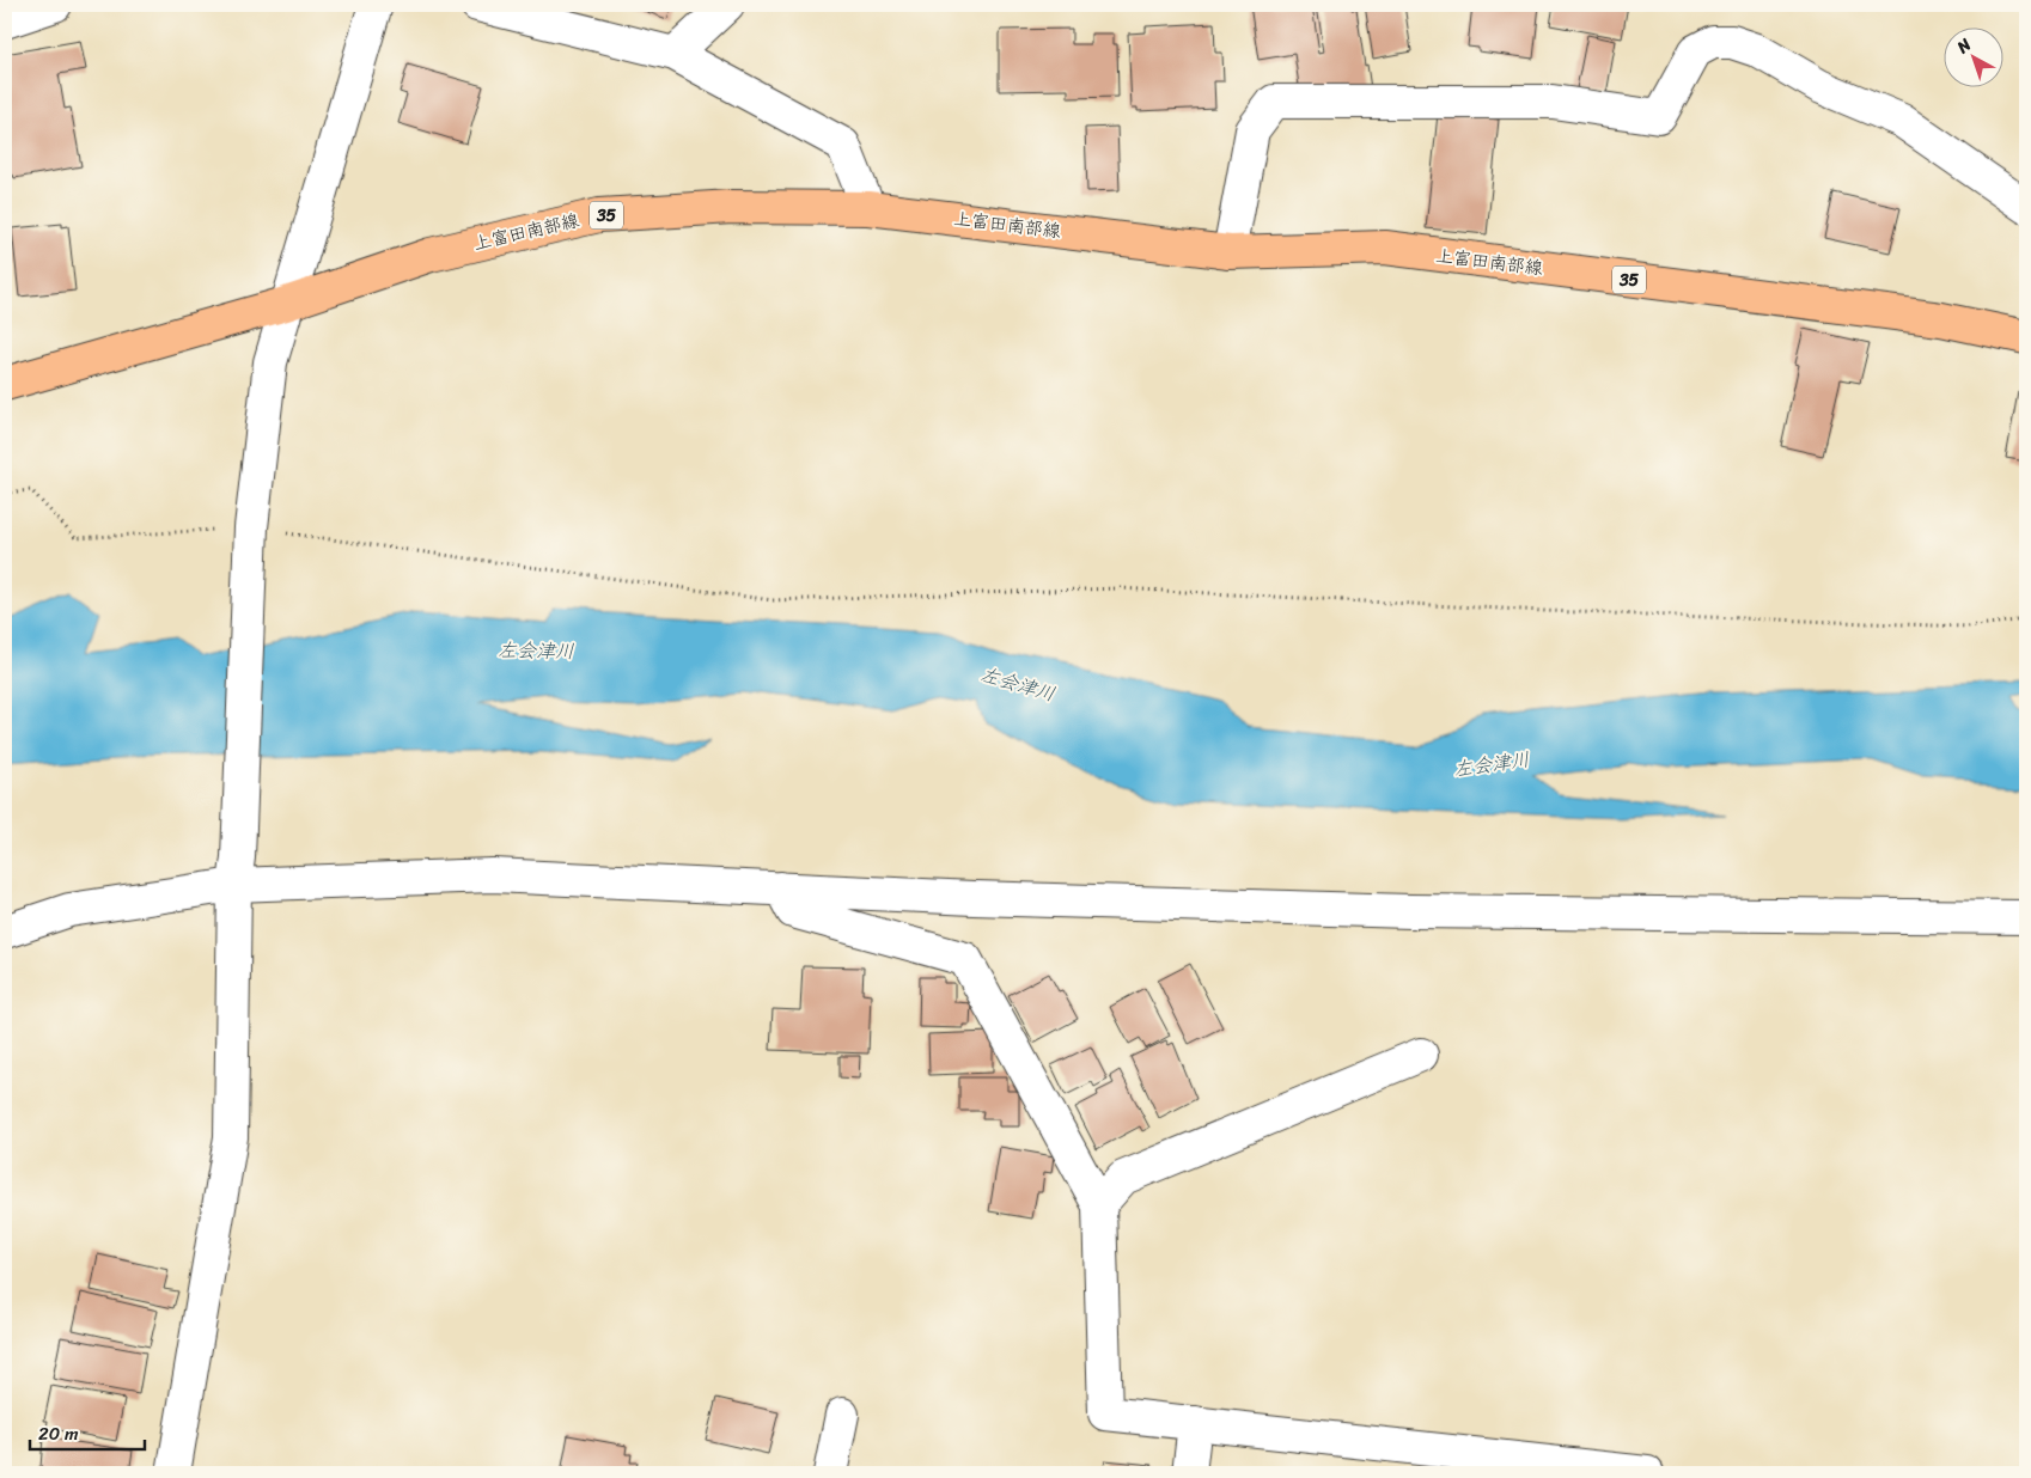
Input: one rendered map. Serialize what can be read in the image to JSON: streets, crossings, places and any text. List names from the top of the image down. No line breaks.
{"streets":{"main road":["35","上富田南部線"]},"water":["左会津川"],"scale_bar":"20 m","north":"top left"}
